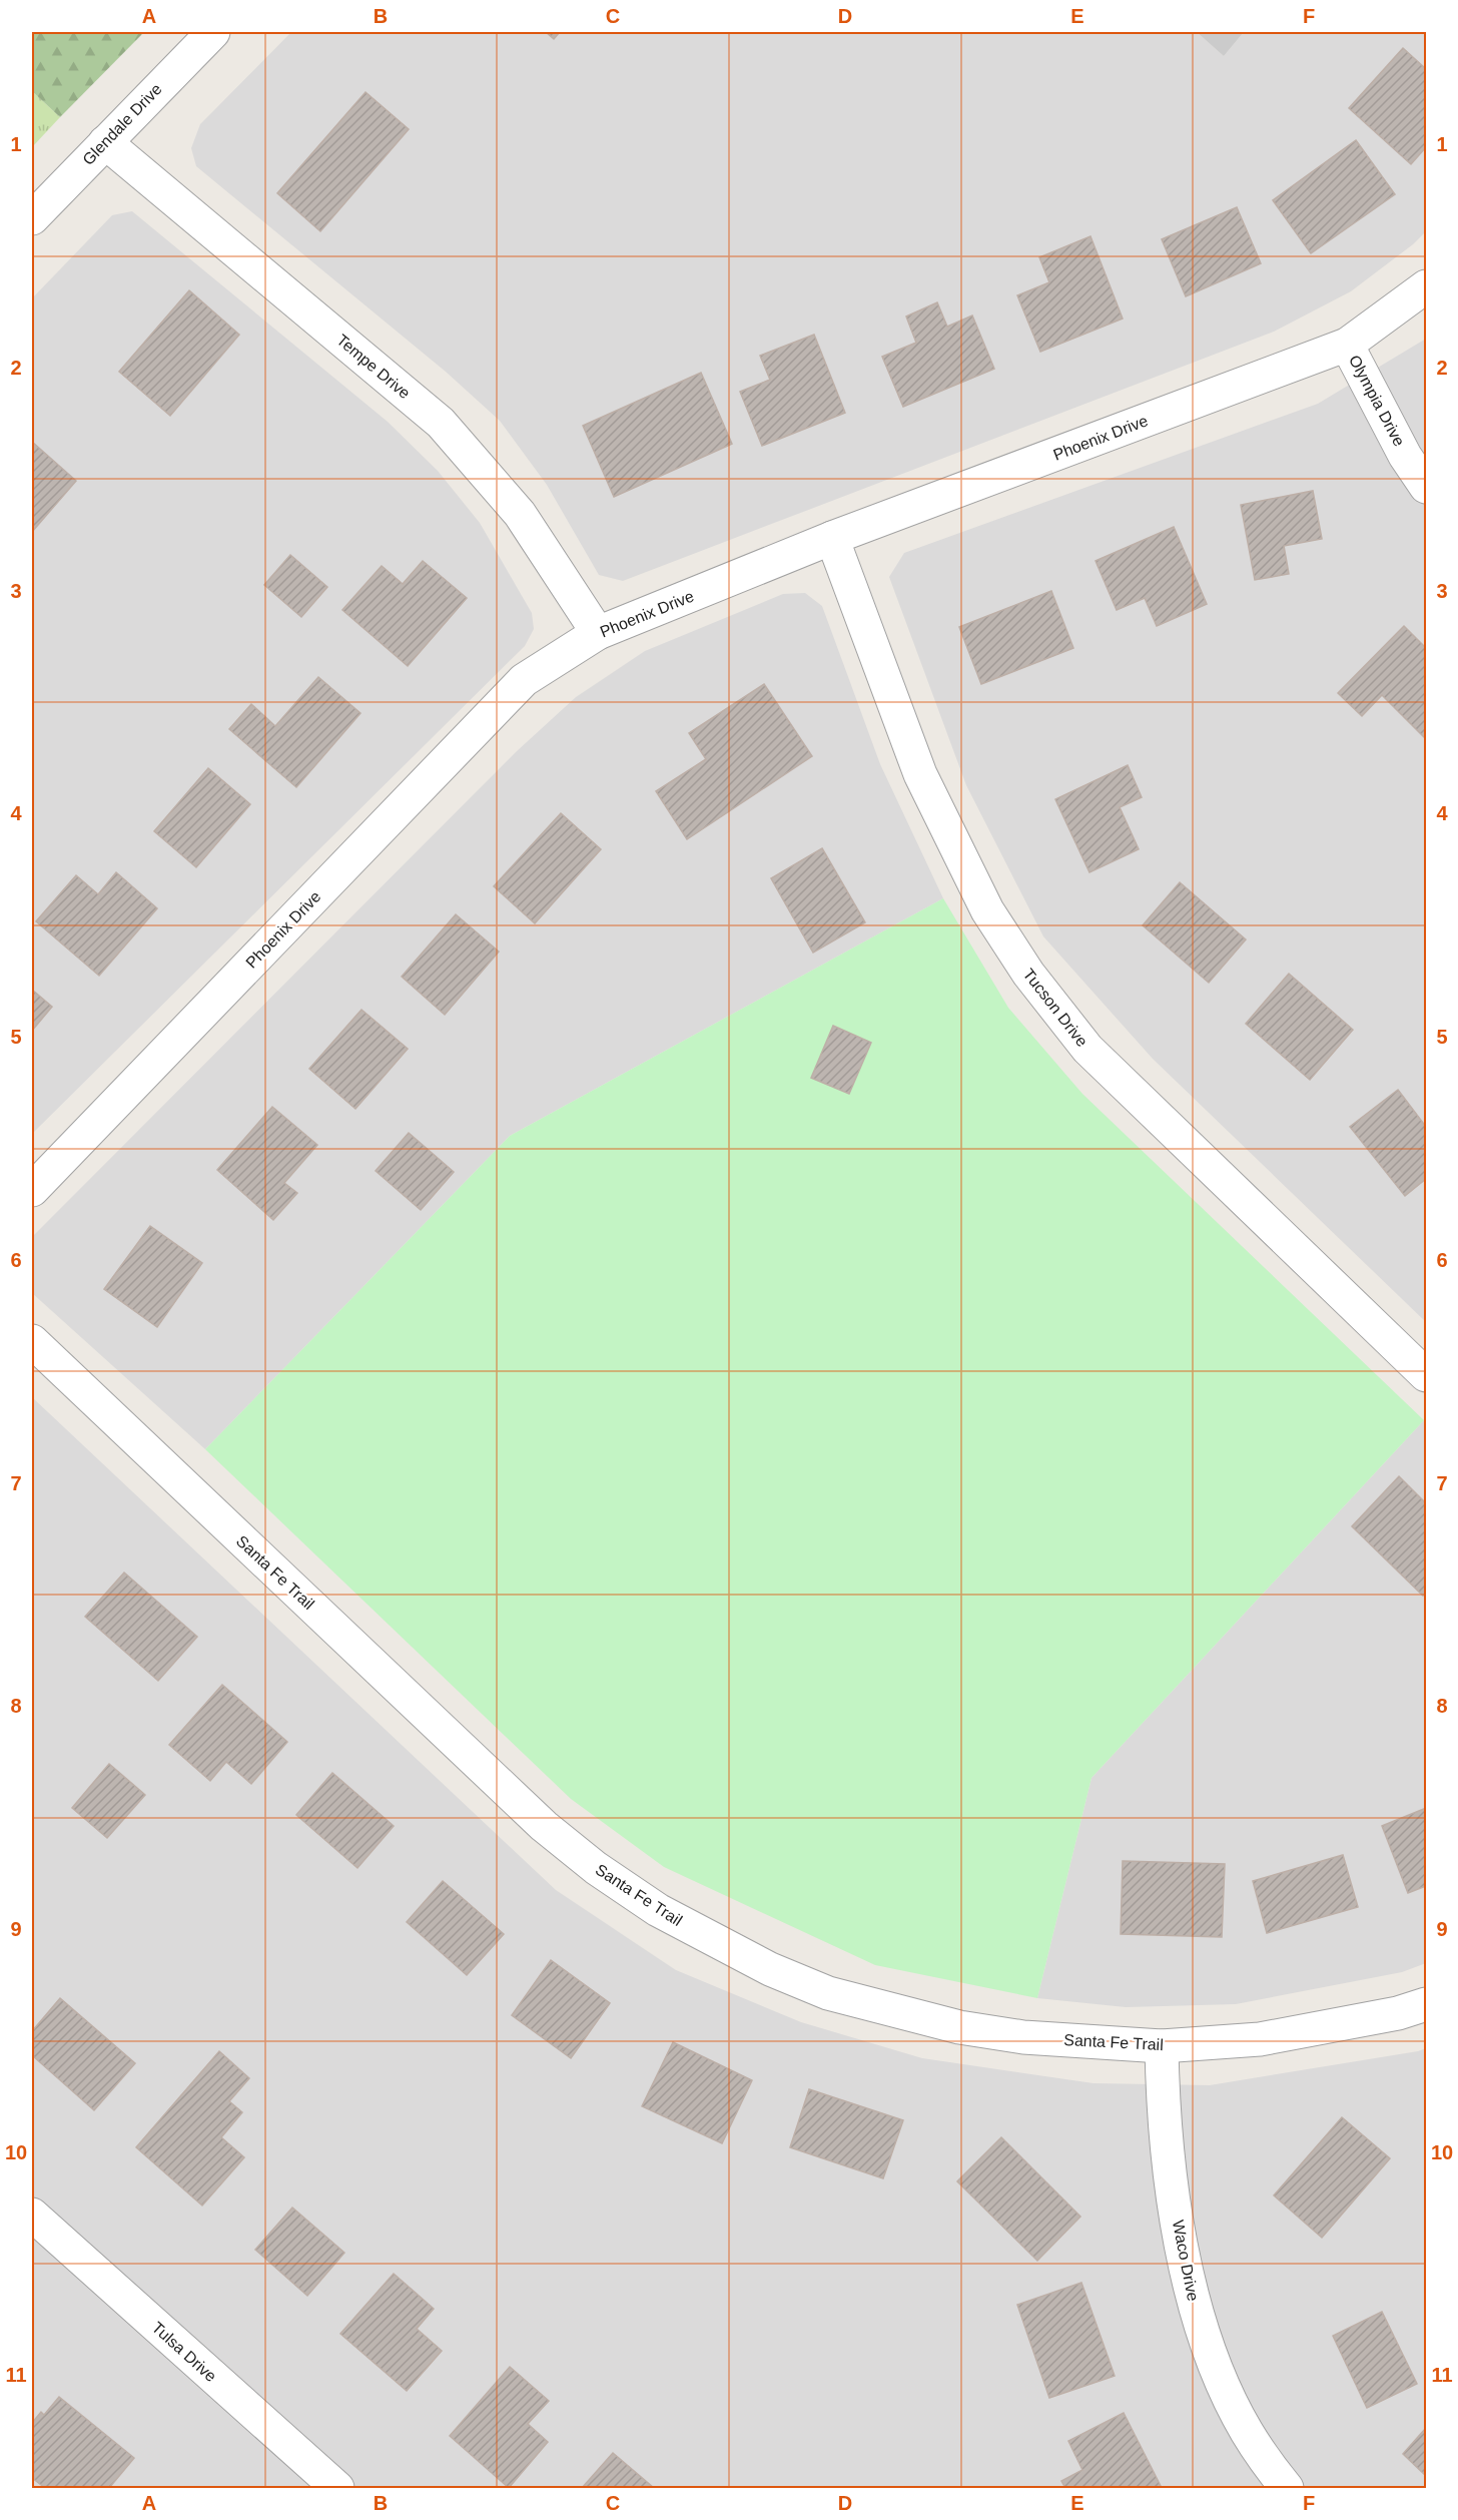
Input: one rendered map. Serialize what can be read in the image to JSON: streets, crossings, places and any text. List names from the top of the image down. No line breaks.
{"streets":{"street":["Glendale Drive","Tempe Drive","Olympia Drive","Phoenix Drive","Tucson Drive","Santa Fe Trail","Waco Drive","Tulsa Drive"]},"crossings":[["Glendale Drive","Tempe Drive"],["Tempe Drive","Phoenix Drive"],["Olympia Drive","Phoenix Drive"],["Phoenix Drive","Tucson Drive"],["Santa Fe Trail","Waco Drive"]],"grid":{"columns":["A","B","C","D","E","F"],"rows":["1","2","3","4","5","6","7","8","9","10","11"]}}
